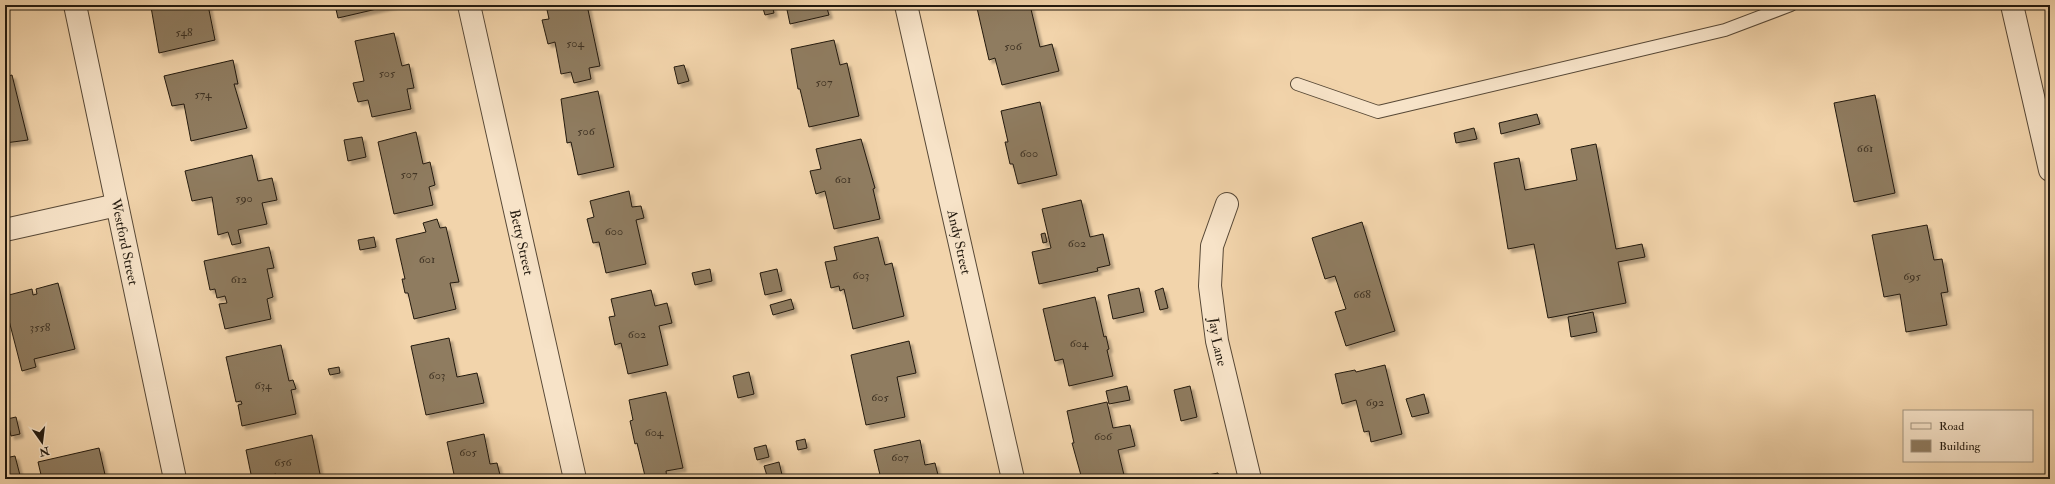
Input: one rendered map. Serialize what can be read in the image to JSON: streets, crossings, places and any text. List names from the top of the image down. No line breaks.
{"streets":{"street":["Westford Street","Betty Street","Andy Street","Jay Lane"]},"house_numbers":["548","504","506","505","507","574","506","661","600","507","601","590","600","602","601","603","695","612","668","3558","602","604","603","634","605","692","604","606","605","607","656"],"legend":["Road","Building"],"north":"bottom"}
